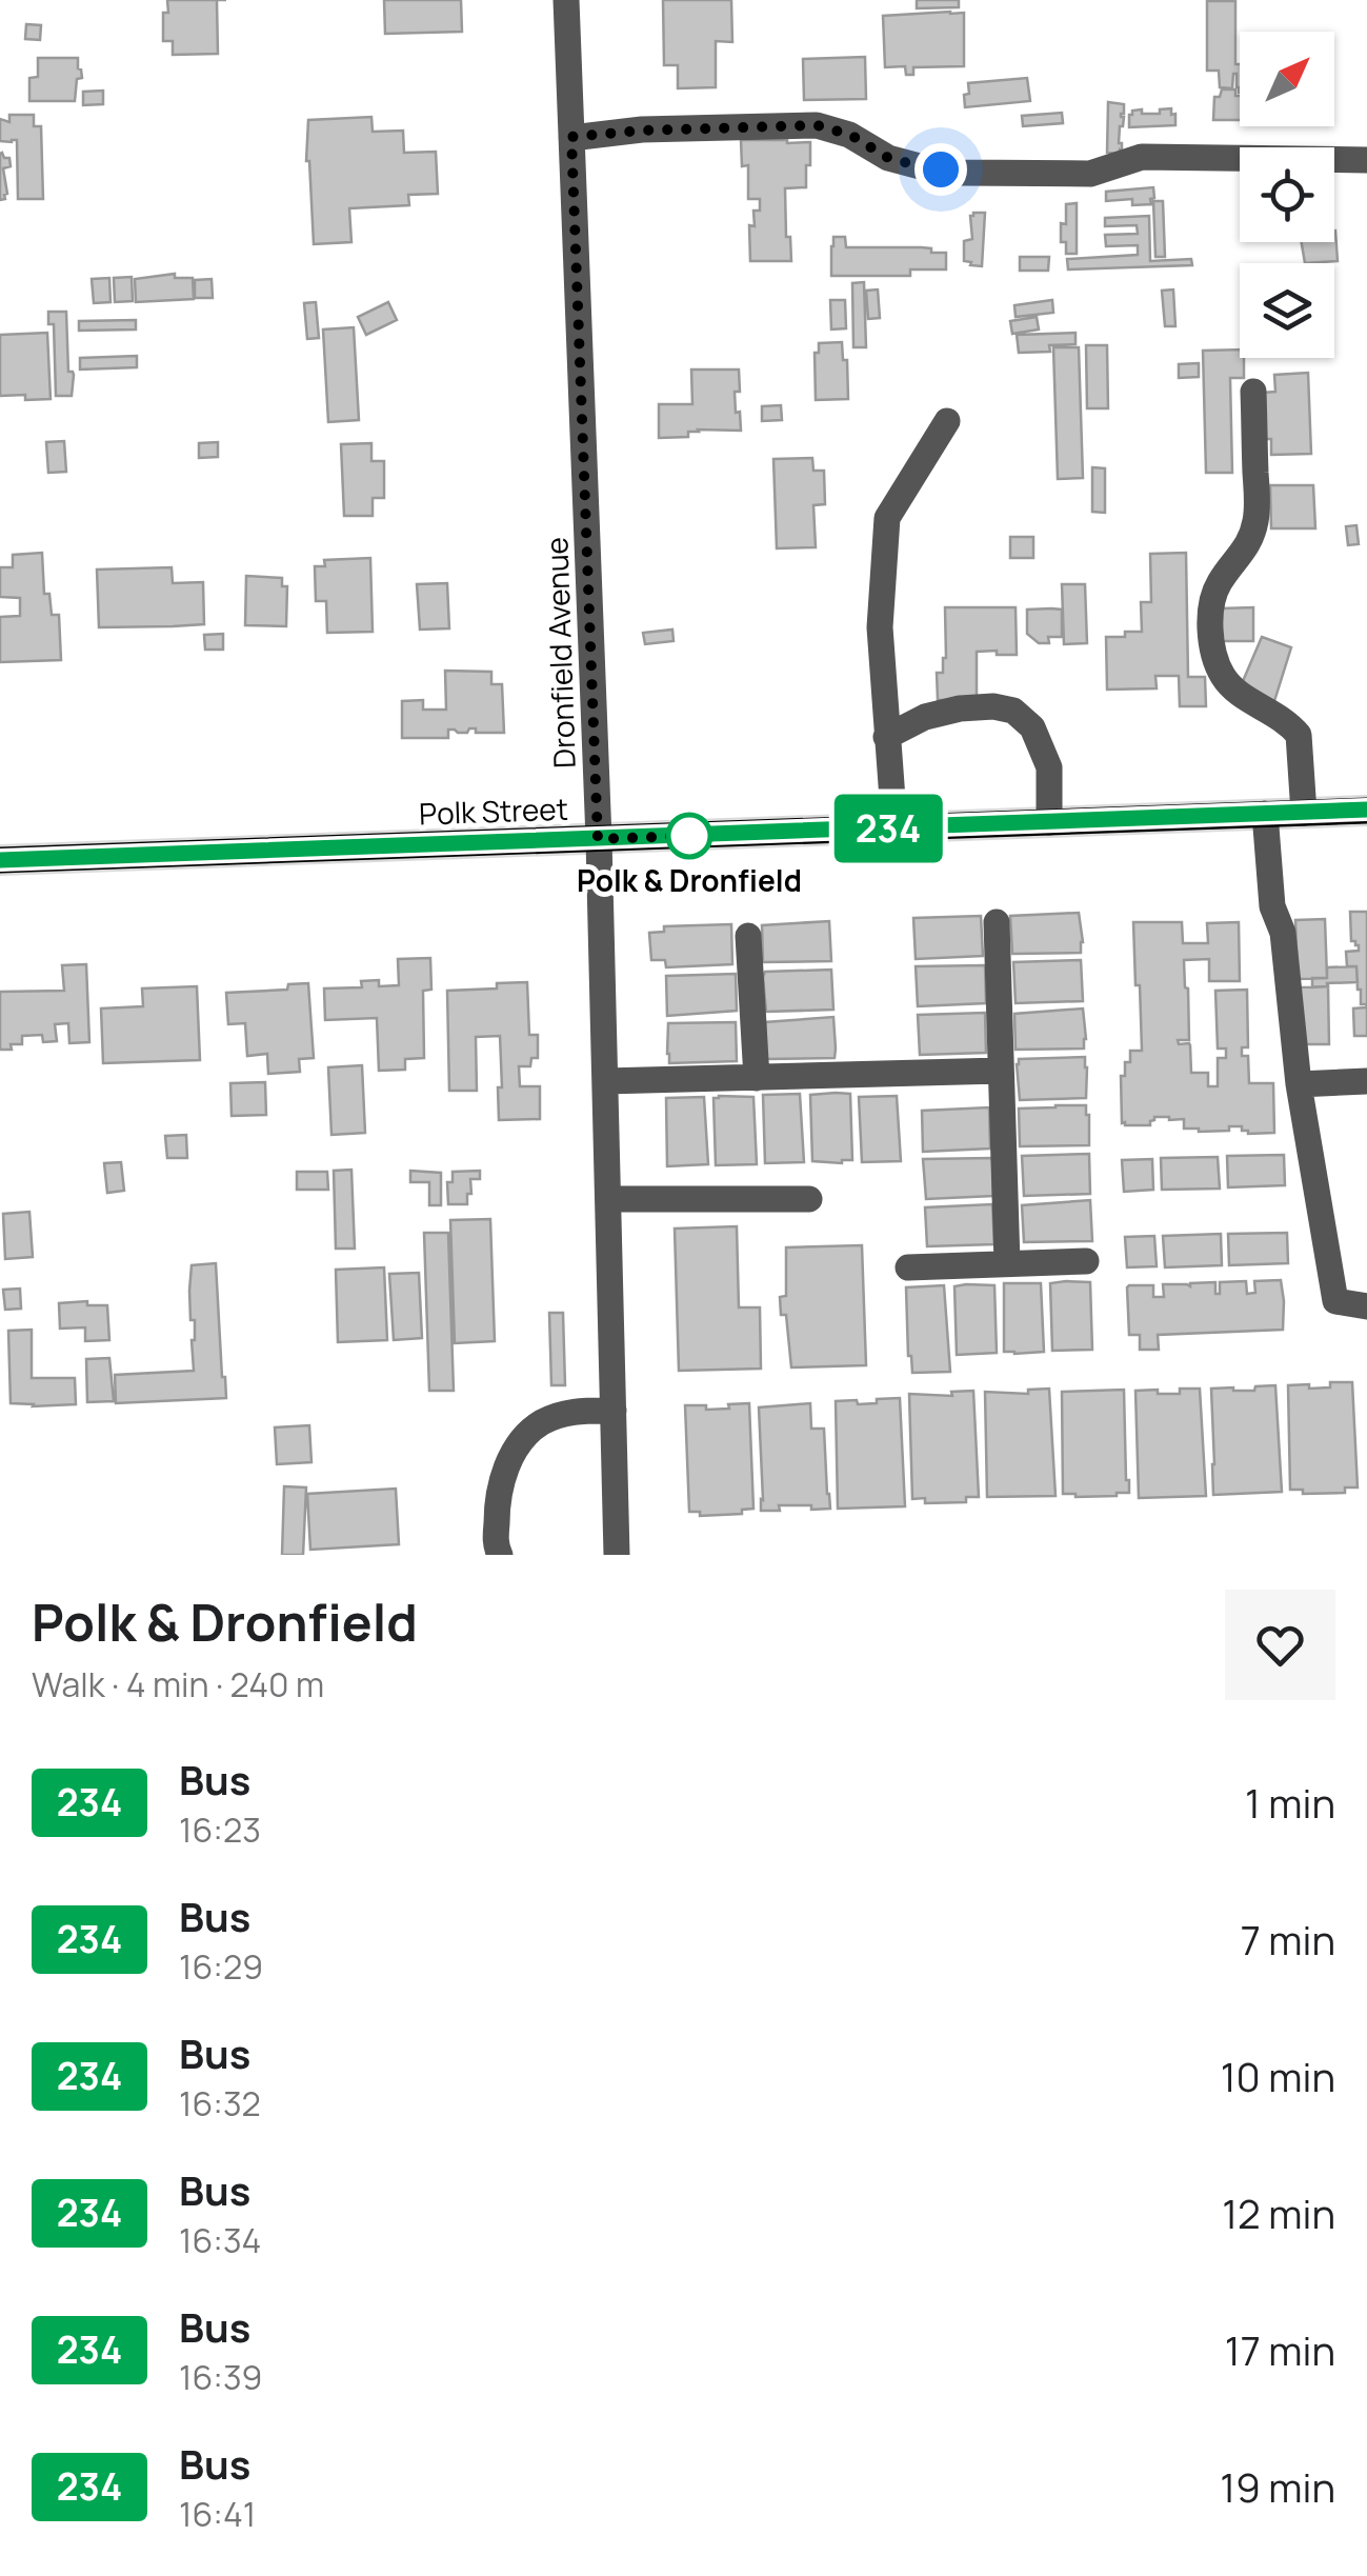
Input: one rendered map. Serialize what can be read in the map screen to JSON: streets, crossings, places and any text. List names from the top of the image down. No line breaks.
{"streets":{"main road":["Polk Street"],"street":["Dronfield Avenue"]},"crossings":[["Dronfield Avenue","Polk Street"]],"places":["Polk & Dronfield"],"lines":["bus line 234"],"north":"top right","page":{"on_map":"234","heading":["Polk & Dronfield","Walk · 4 min · 240 m"],"list":[{"mark":"234","name":"Bus","note":"16:23","value":"1 min"},{"mark":"234","name":"Bus","note":"16:29","value":"7 min"},{"mark":"234","name":"Bus","note":"16:32","value":"10 min"},{"mark":"234","name":"Bus","note":"16:34","value":"12 min"},{"mark":"234","name":"Bus","note":"16:39","value":"17 min"},{"mark":"234","name":"Bus","note":"16:41","value":"19 min"}]}}
